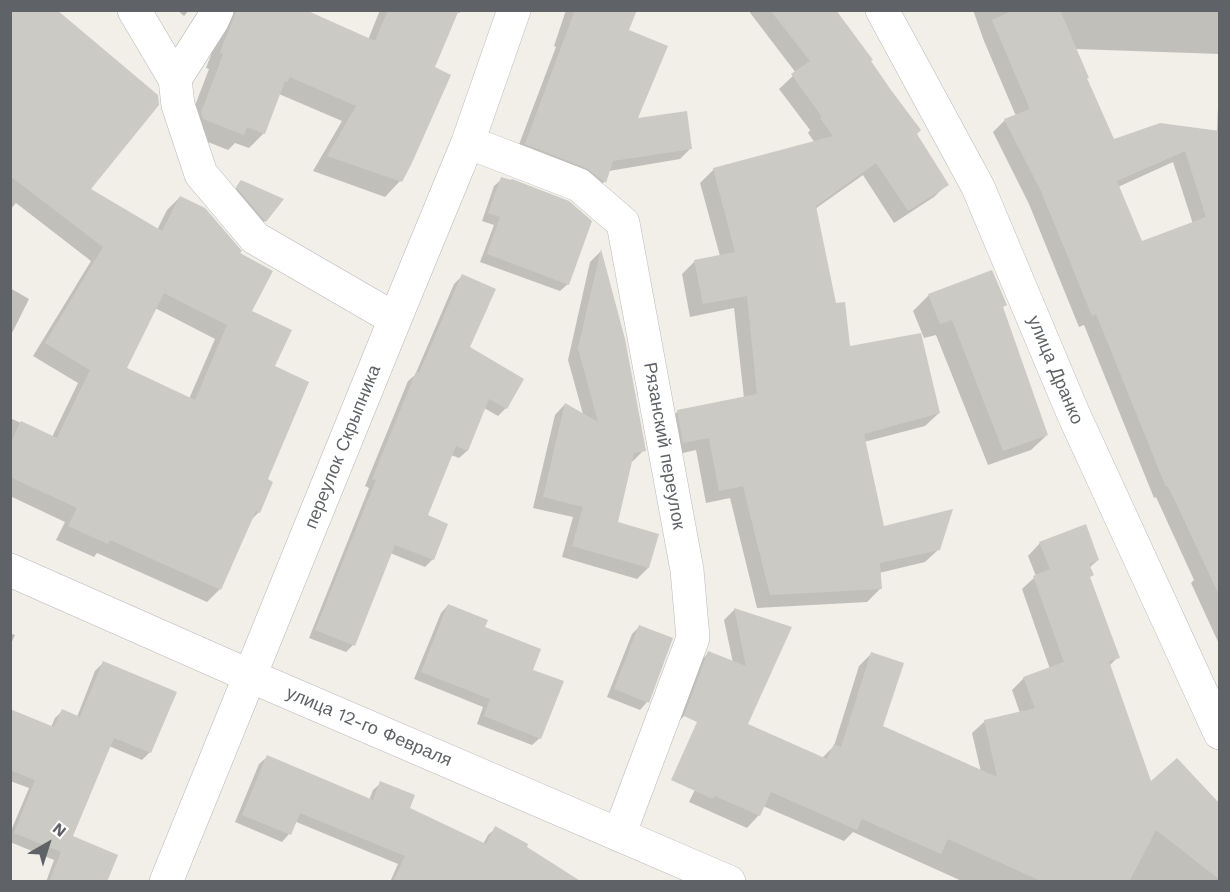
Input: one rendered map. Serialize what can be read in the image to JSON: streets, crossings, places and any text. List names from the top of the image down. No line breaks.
{"streets":{"street":["улица Дранко","Рязанский переулок","переулок Скрыпника","улица 12-го Февраля"]},"crossings":[["Рязанский переулок","переулок Скрыпника"],["Рязанский переулок","улица 12-го Февраля"],["переулок Скрыпника","улица 12-го Февраля"]],"north":"top right"}
